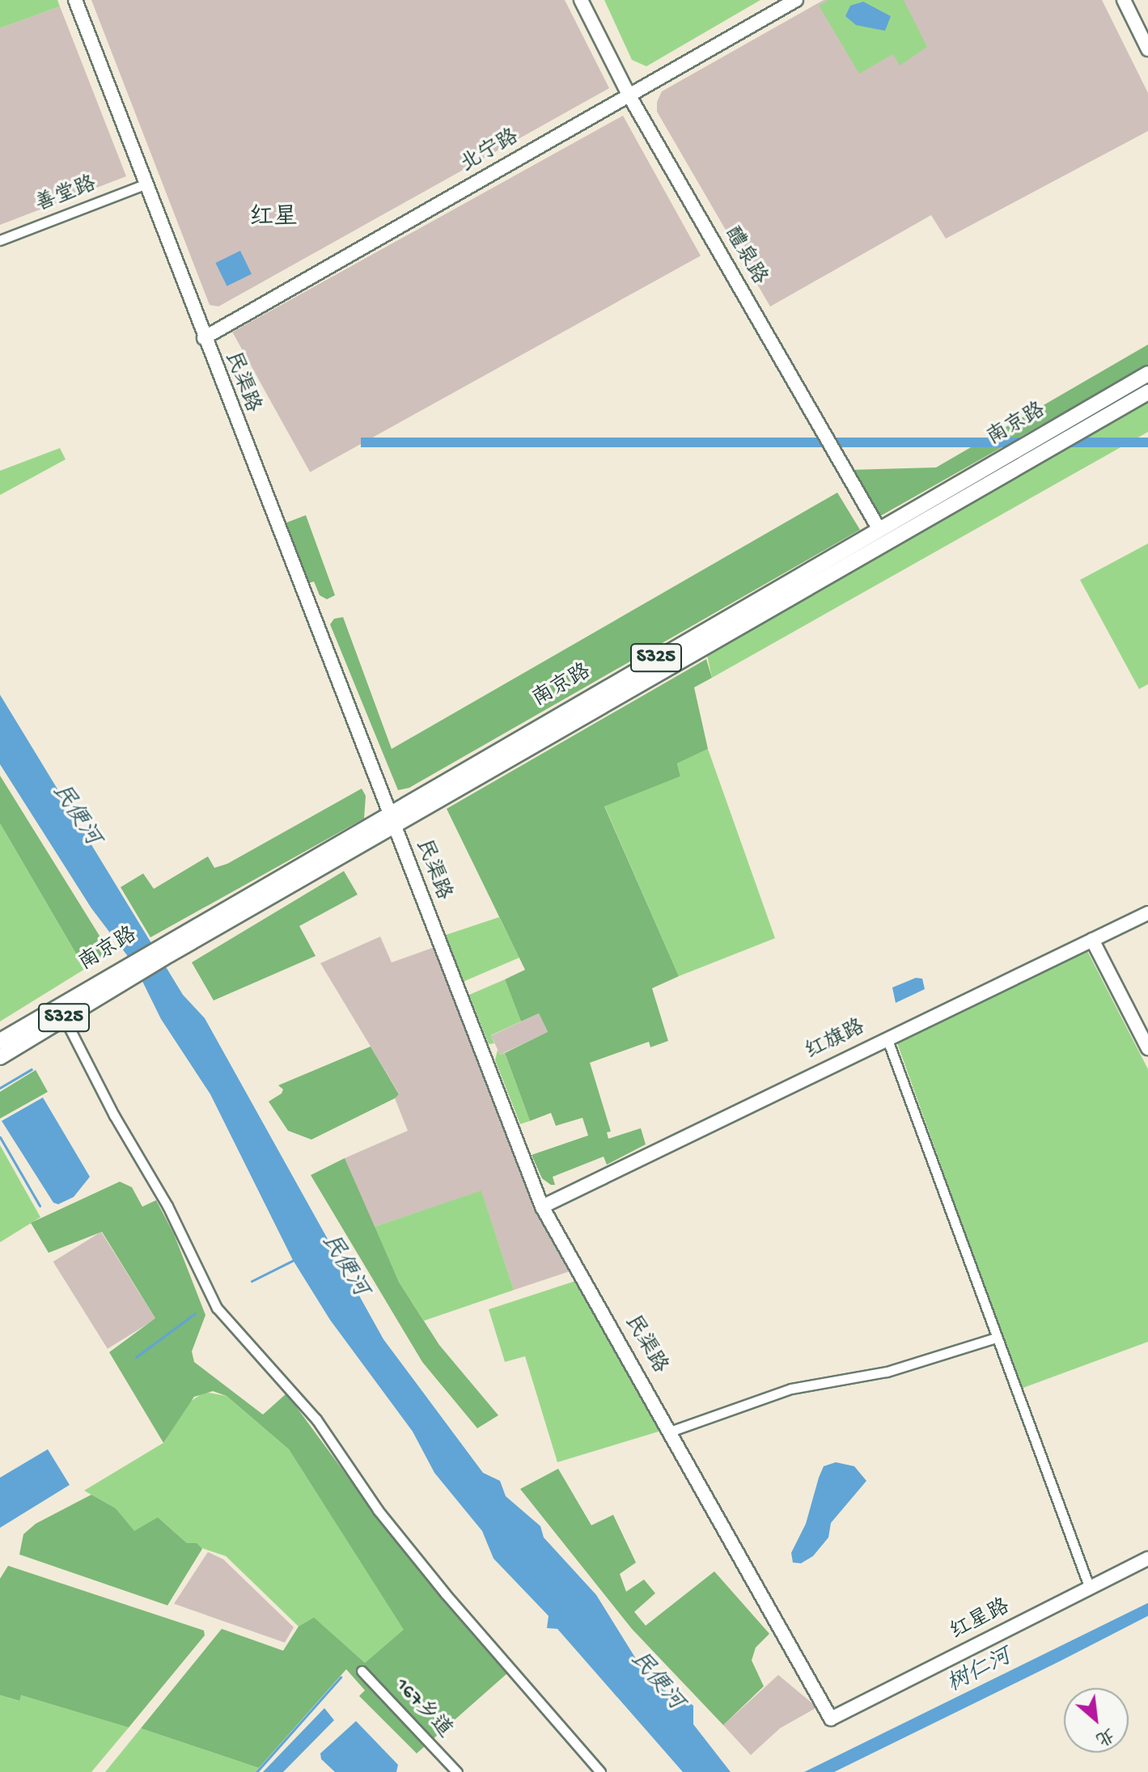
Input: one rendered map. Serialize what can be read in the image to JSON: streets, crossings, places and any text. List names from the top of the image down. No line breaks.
{"streets":{"main road":["南京路","S325"],"street":["北宁路","善堂路","醴泉路","民渠路","红旗路","红星路","167乡道"]},"crossings":[["北宁路","醴泉路"],["北宁路","民渠路"],["善堂路","民渠路"],["醴泉路","南京路"],["民渠路","南京路"],["民渠路","红旗路"],["民渠路","红星路"]],"districts":["红星"],"water":["民便河","树仁河"],"north":"bottom right"}
